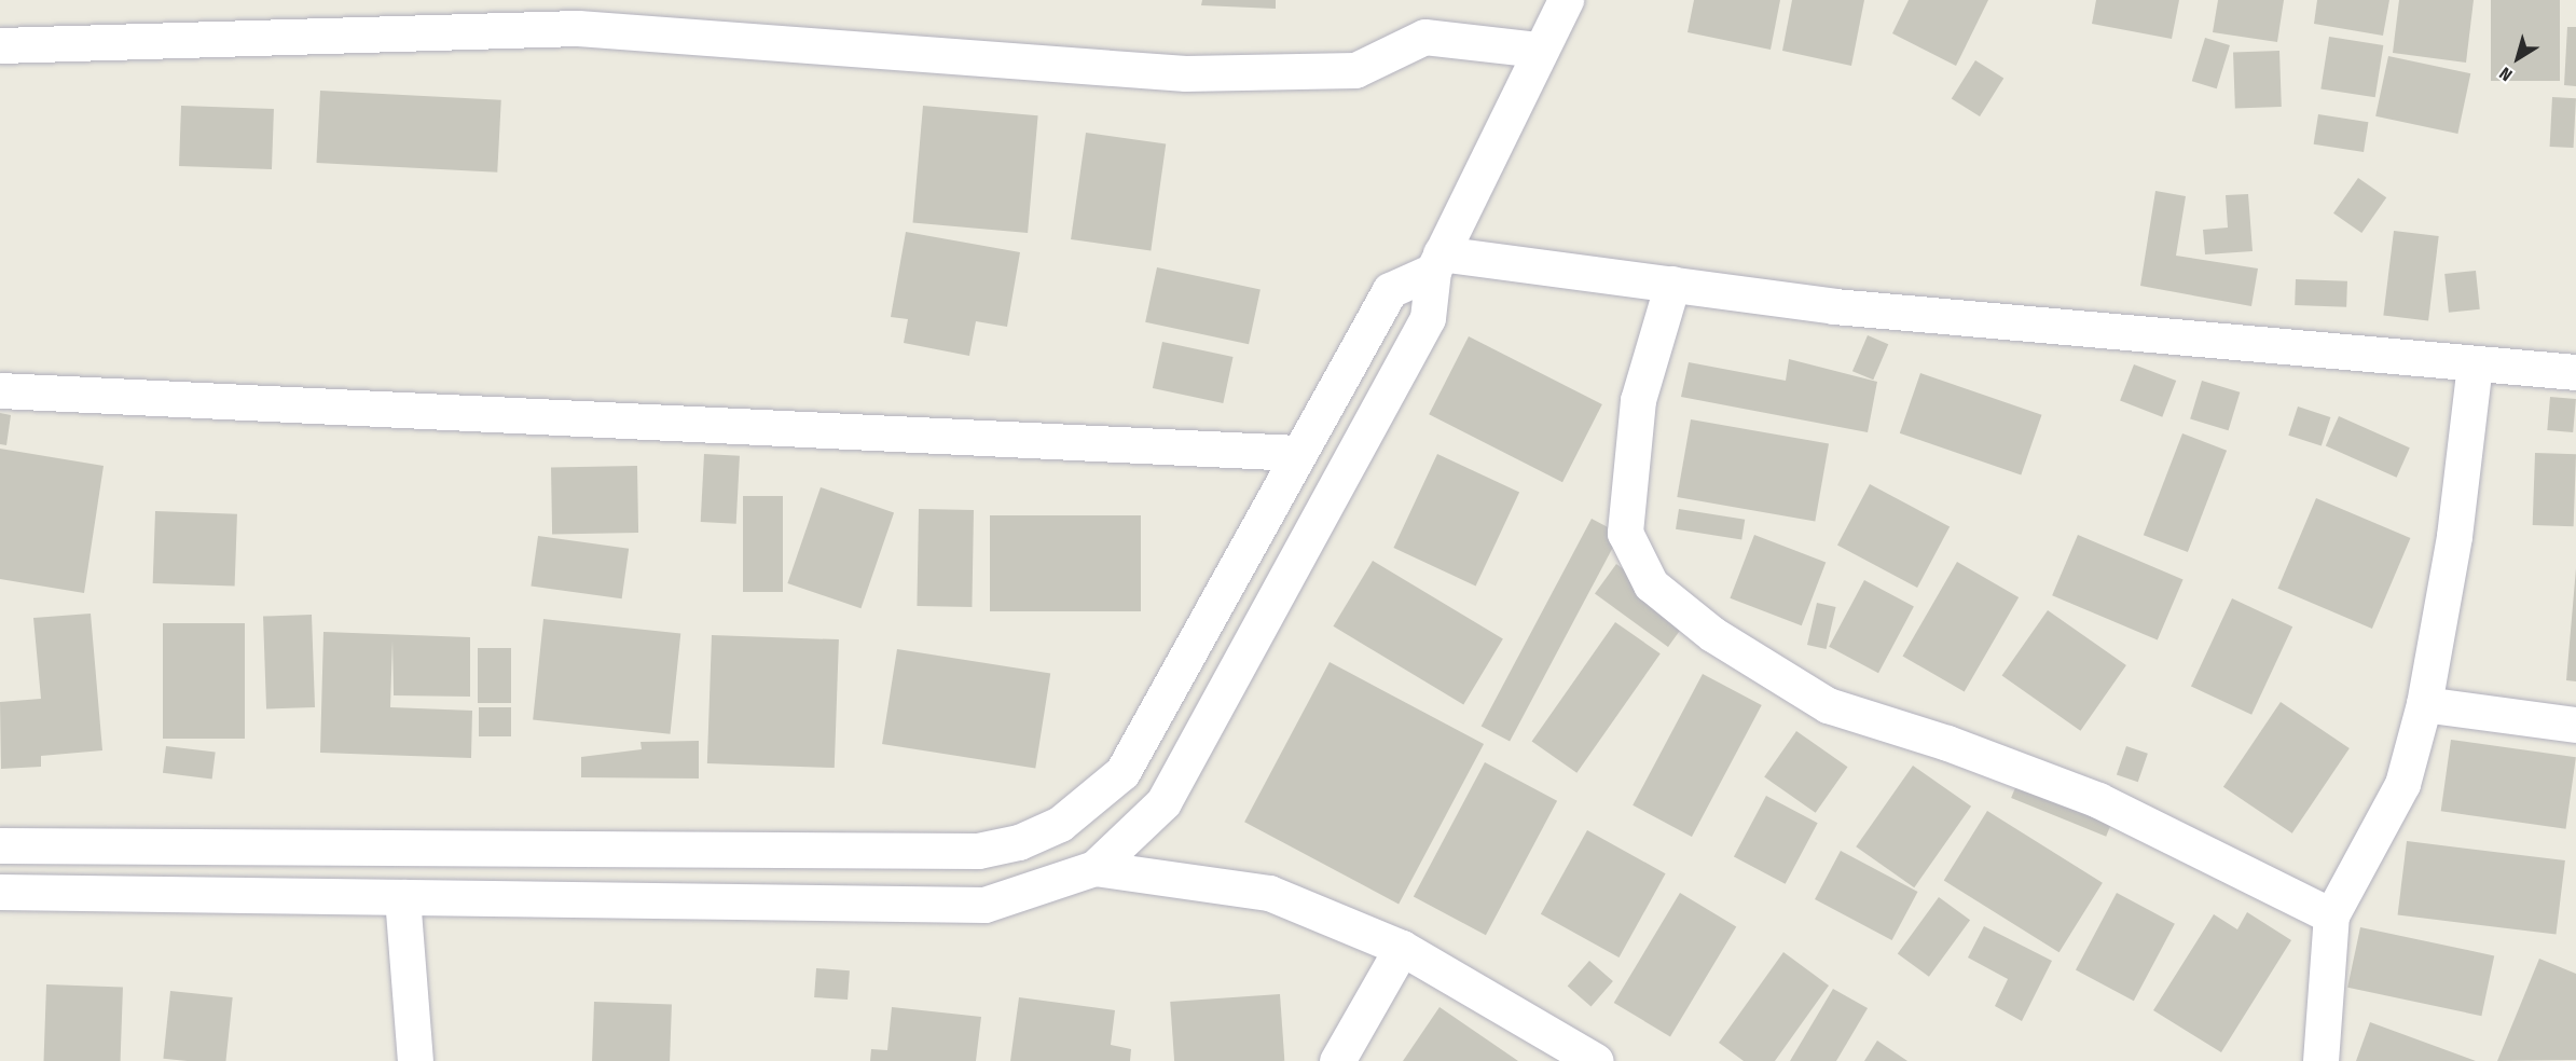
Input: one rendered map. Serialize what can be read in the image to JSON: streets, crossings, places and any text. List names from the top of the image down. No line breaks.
{"north":"bottom left"}
